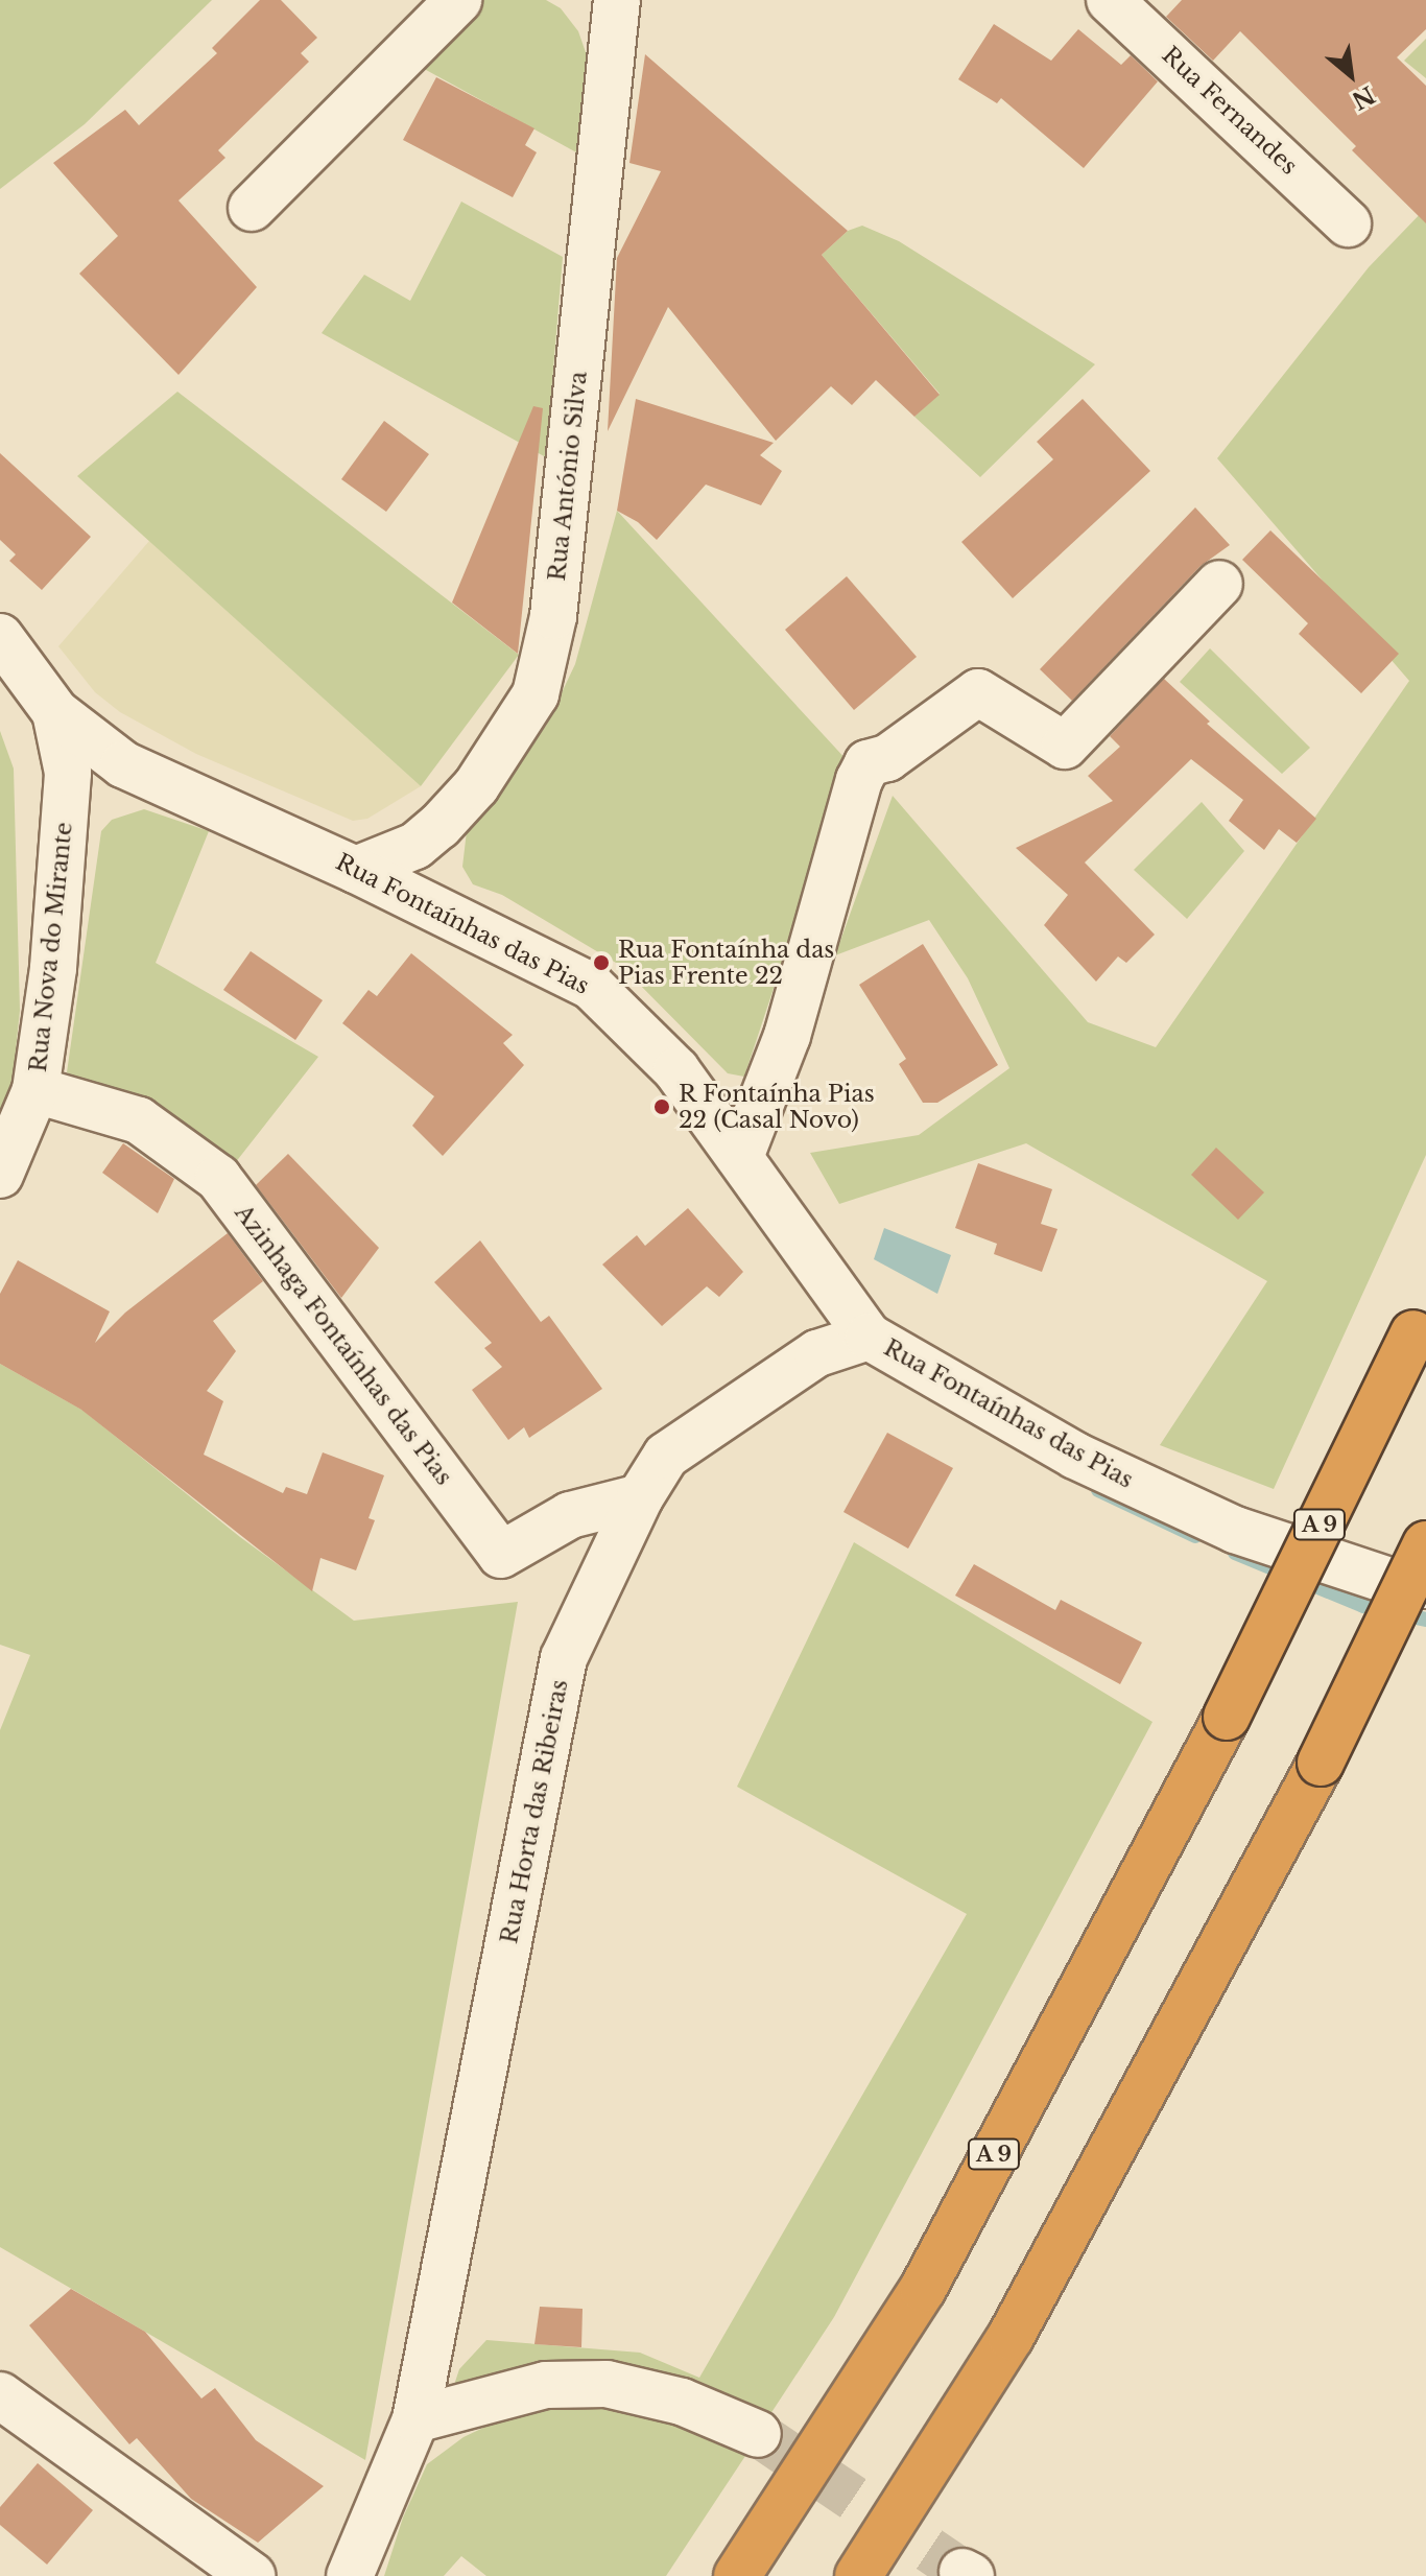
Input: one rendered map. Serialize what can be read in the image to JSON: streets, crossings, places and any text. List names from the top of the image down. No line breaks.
{"streets":{"highway":["A 9"],"street":["Rua Fernandes","Rua António Silva","Rua Fontaínhas das Pias","Rua Nova do Mirante","Azinhaga Fontaínhas das Pias","Rua Horta das Ribeiras"]},"crossings":[["Rua António Silva","Rua Fontaínhas das Pias"],["Rua Fontaínhas das Pias","Rua Nova do Mirante"],["Rua Fontaínhas das Pias","Rua Horta das Ribeiras"],["Rua Nova do Mirante","Azinhaga Fontaínhas das Pias"],["Azinhaga Fontaínhas das Pias","Rua Horta das Ribeiras"]],"places":["Rua Fontaínha das Pias Frente 22","R Fontaínha Pias 22 (Casal Novo)"],"north":"bottom right"}
